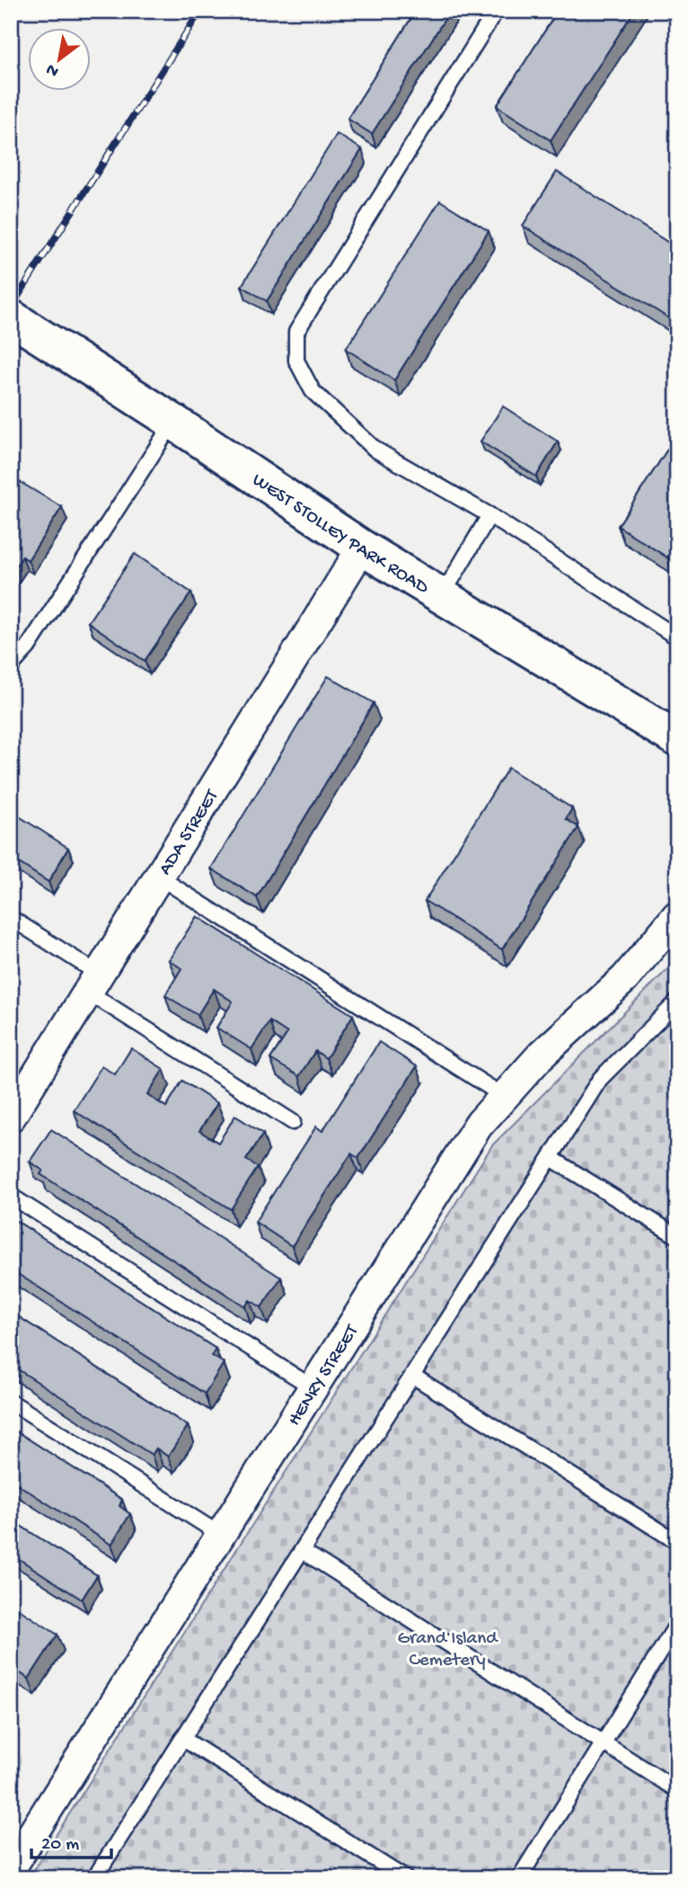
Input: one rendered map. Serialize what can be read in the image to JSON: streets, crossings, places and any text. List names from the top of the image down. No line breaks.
{"streets":{"main road":["WEST STOLLEY PARK ROAD"],"street":["ADA STREET","HENRY STREET"]},"crossings":[["WEST STOLLEY PARK ROAD","ADA STREET"]],"parks":["Grand Island Cemetery"],"scale_bar":"20 m","north":"bottom left"}
